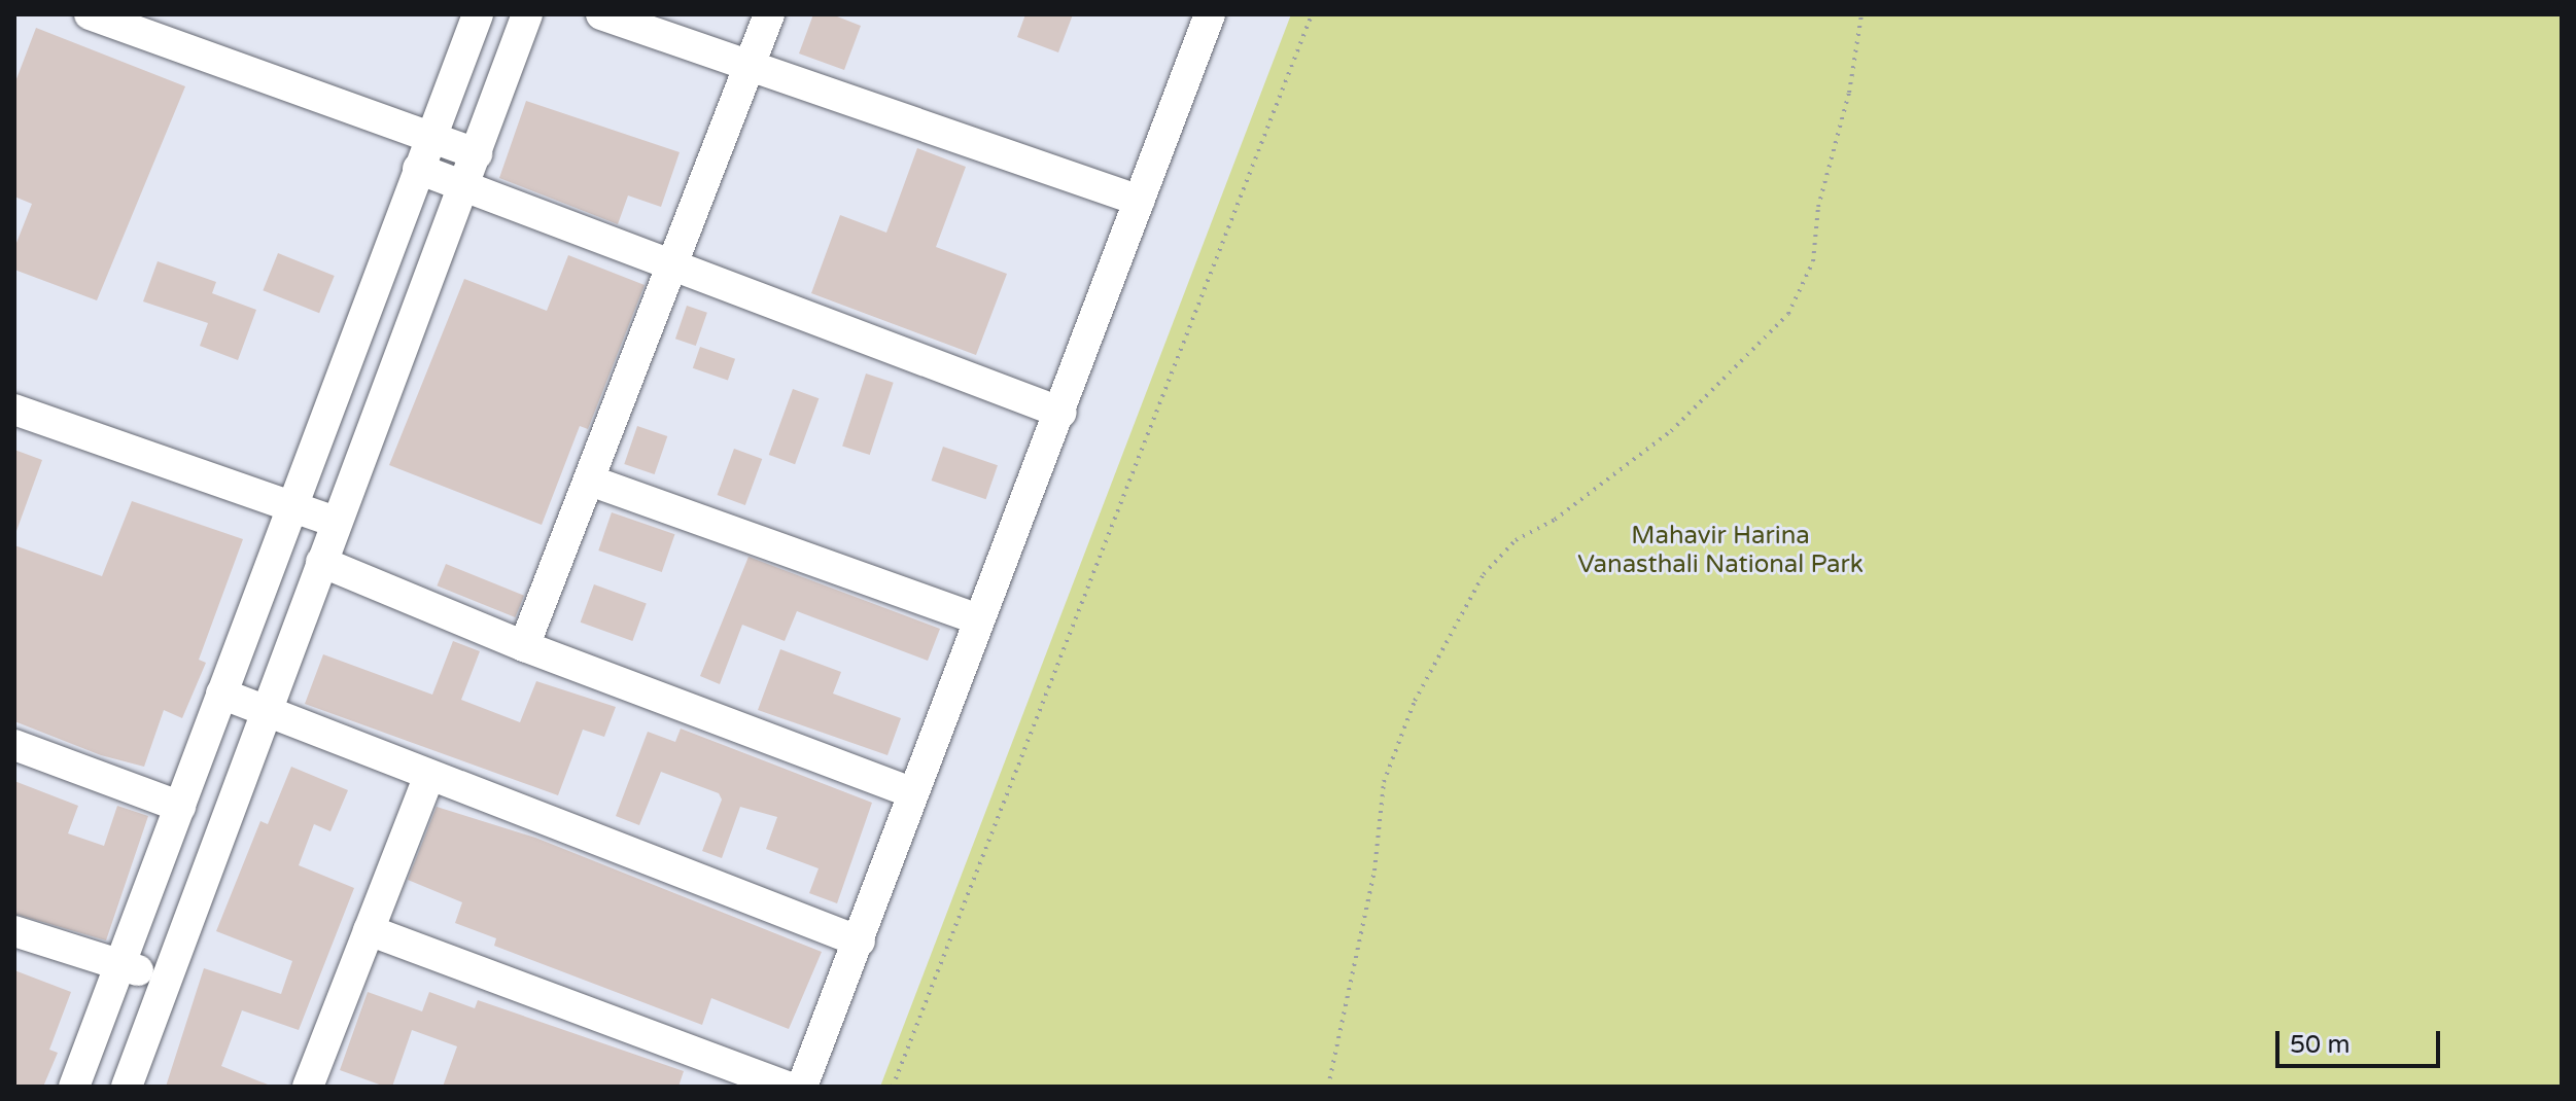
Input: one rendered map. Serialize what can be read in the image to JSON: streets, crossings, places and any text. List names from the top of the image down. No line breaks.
{"parks":["Mahavir Harina Vanasthali National Park"],"scale_bar":"50 m"}
